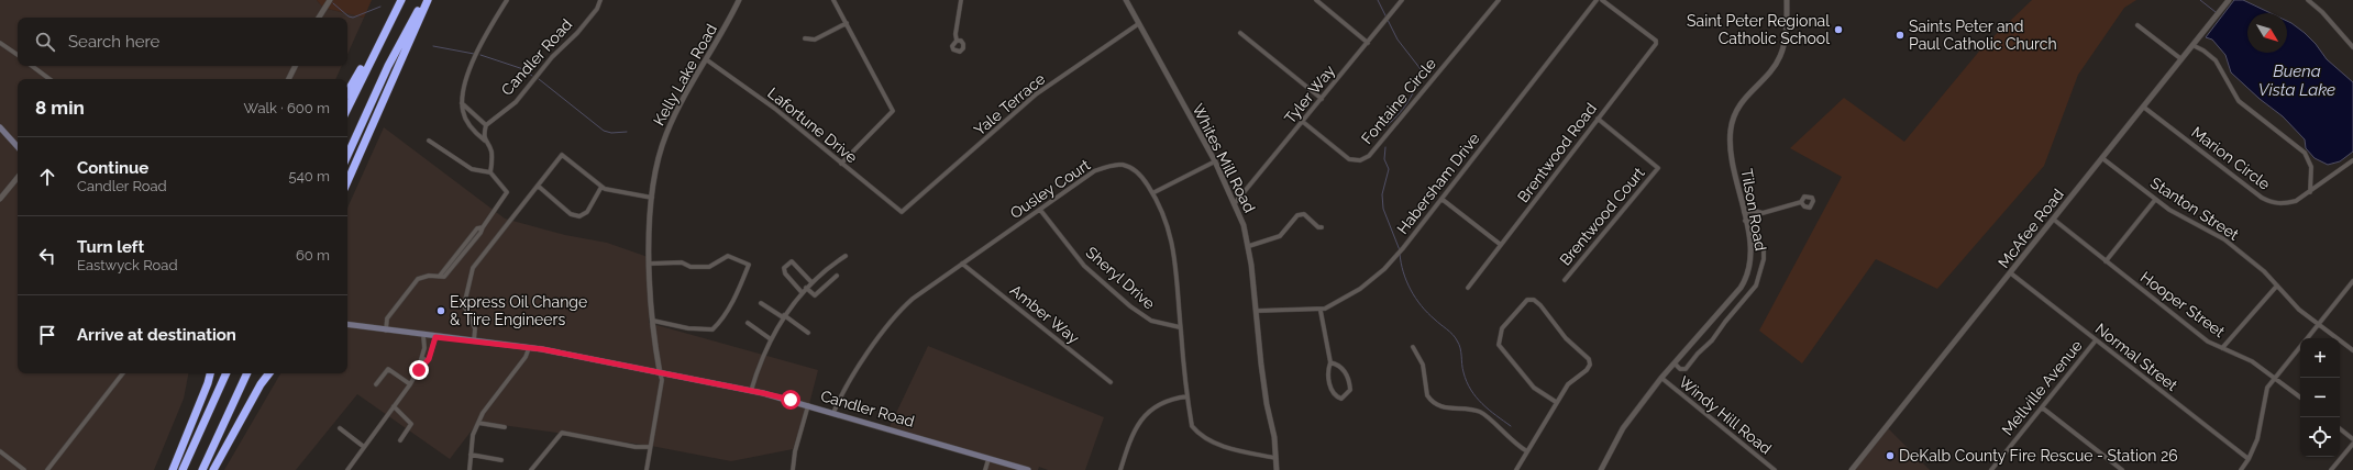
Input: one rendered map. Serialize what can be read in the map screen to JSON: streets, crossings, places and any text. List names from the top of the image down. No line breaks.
{"streets":{"main road":["Candler Road"],"street":["Kelly Lake Road","Tyler Way","Fontaine Circle","Yale Terrace","Lafortune Drive","Brentwood Road","Whites Mill Road","Marion Circle","Habersham Drive","Ousley Court","Stanton Street","Tilson Road","Brentwood Court","McAfee Road","Sheryl Drive","Hooper Street","Amber Way","Normal Street","Mellville Avenue","Windy Hill Road"]},"crossings":[["Candler Road","Kelly Lake Road"],["Candler Road","Ousley Court"],["Kelly Lake Road","Lafortune Drive"],["Tyler Way","Fontaine Circle"],["Tyler Way","Whites Mill Road"],["Yale Terrace","Lafortune Drive"],["Yale Terrace","Whites Mill Road"],["Brentwood Road","Brentwood Court"],["Whites Mill Road","Ousley Court"],["Marion Circle","McAfee Road"],["Ousley Court","Sheryl Drive"],["Ousley Court","Amber Way"],["Stanton Street","McAfee Road"],["Tilson Road","Windy Hill Road"],["McAfee Road","Hooper Street"],["McAfee Road","Normal Street"],["Normal Street","Mellville Avenue"]],"water":["Buena Vista Lake"],"places":["Saint Peter Regional Catholic School","Saints Peter and Paul Catholic Church","Express Oil Change & Tire Engineers","DeKalb County Fire Rescue - Station 26"],"north":"bottom right","page":{"search":"Search here","heading":["8 min","Walk · 600 m"],"list":[["Continue","Candler Road","540 m"],["Turn left","Eastwyck Road","60 m"],"Arrive at destination"],"map_buttons":["+","−"]}}
